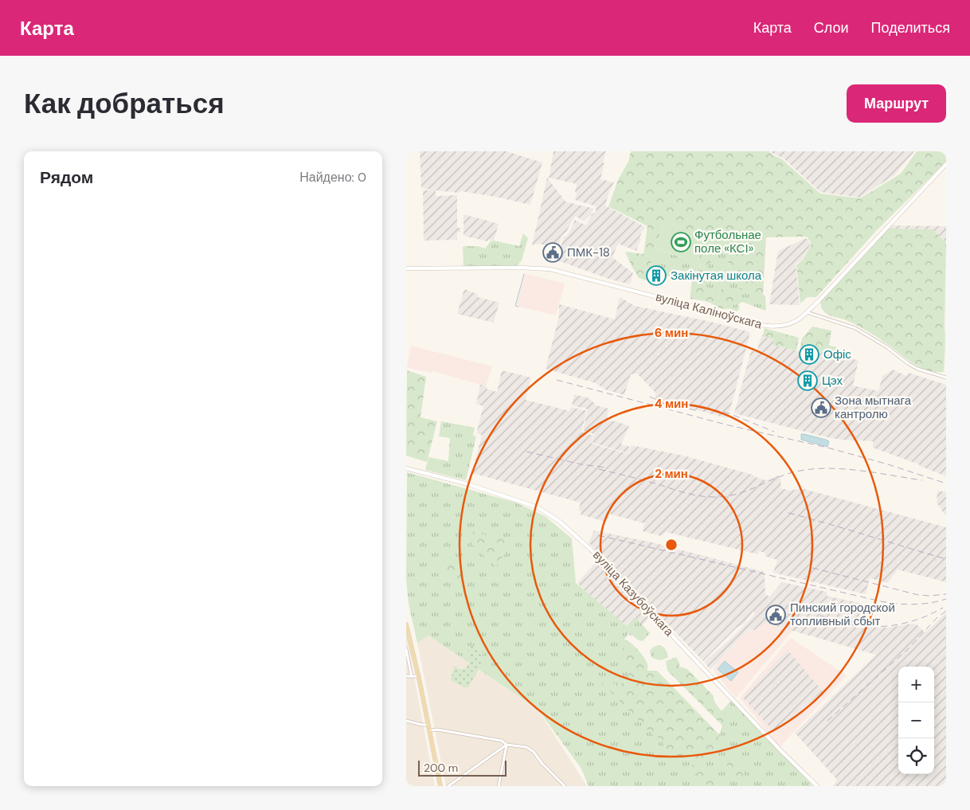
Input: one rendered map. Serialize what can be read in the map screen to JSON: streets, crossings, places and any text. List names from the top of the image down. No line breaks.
{"streets":{"street":["вуліца Каліноўскага","вуліца Казубоўскага"]},"places":{"sports":["Футбольнае поле «КСІ»"],"public building":["ПМК-18","Зона мытнага кантролю","Пинский городской топливный сбыт"],"building":["Закінутая школа","Офіс","Цэх"]},"scale_bar":"200 m","page":{"header":"Карта","nav":["Карта","Слои","Поделиться"],"buttons":"Маршрут","title":"Как добраться","heading":["Рядом","Найдено: 0"],"map_buttons":["+","−"],"scale":"200 m"},"rings":["6 мин","4 мин","2 мин"]}
